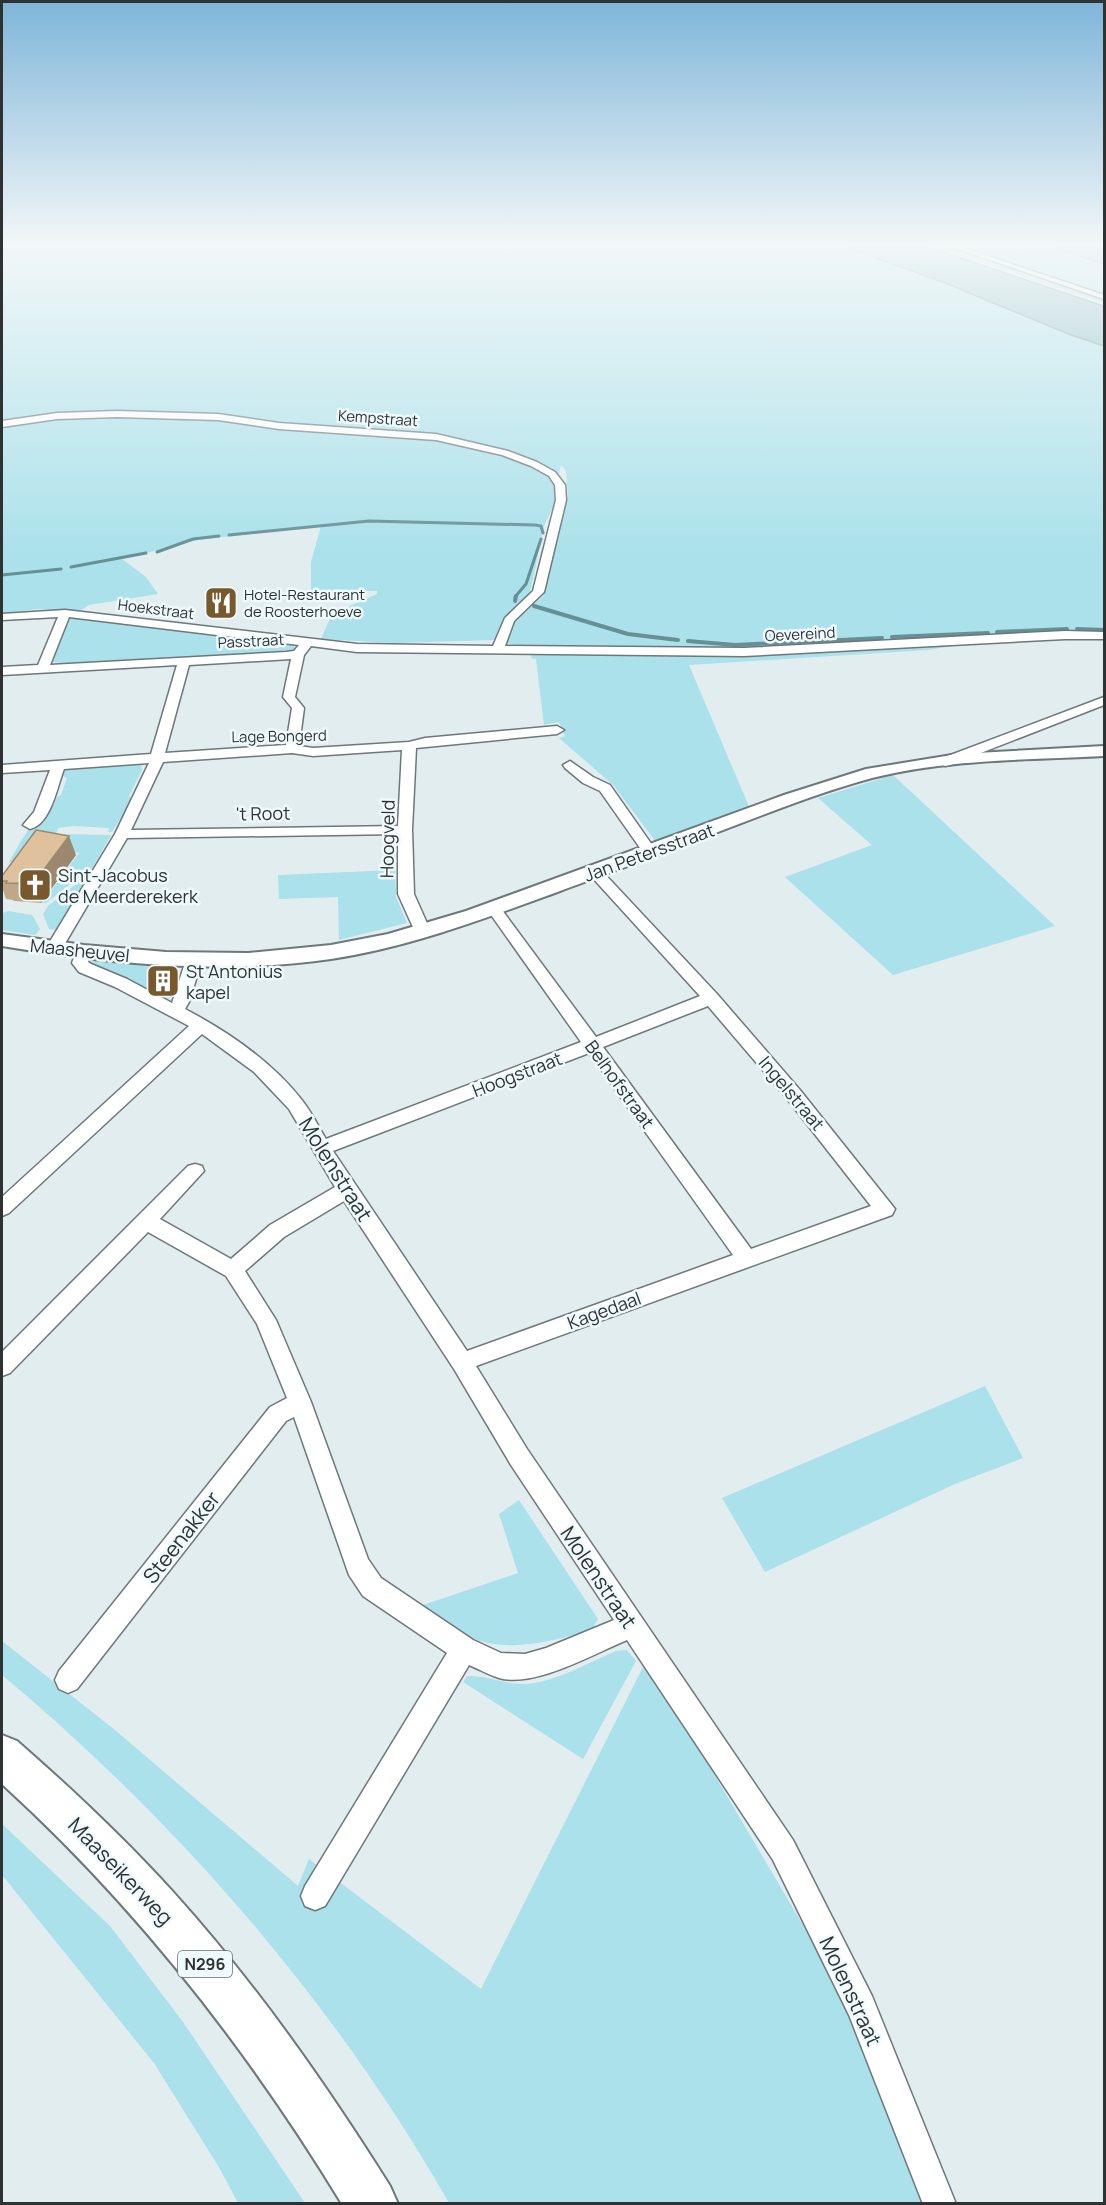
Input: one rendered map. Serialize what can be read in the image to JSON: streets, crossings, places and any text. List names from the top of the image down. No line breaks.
{"streets":{"main road":["Maaseikerweg","N296"],"street":["Kempstraat","Hoekstraat","Oevereind","Passtraat","Lage Bongerd","'t Root","Hoogveld","Jan Petersstraat","Maasheuvel","Hoogstraat","Belhofstraat","Ingelstraat","Molenstraat","Kagedaal","Steenakker"]},"crossings":[["Kempstraat","Oevereind"],["Kempstraat","Passtraat"],["Hoekstraat","Passtraat"],["Oevereind","Passtraat"],["Lage Bongerd","Hoogveld"],["'t Root","Hoogveld"],["Hoogveld","Jan Petersstraat"],["Jan Petersstraat","Maasheuvel"],["Jan Petersstraat","Belhofstraat"],["Jan Petersstraat","Ingelstraat"],["Maasheuvel","Molenstraat"],["Hoogstraat","Belhofstraat"],["Hoogstraat","Ingelstraat"],["Hoogstraat","Molenstraat"],["Belhofstraat","Ingelstraat"],["Belhofstraat","Kagedaal"],["Ingelstraat","Kagedaal"],["Molenstraat","Kagedaal"]],"places":{"restaurant":["Hotel-Restaurant de Roosterhoeve"],"church":["Sint-Jacobus de Meerderekerk"],"building":["St Antonius kapel"]}}
